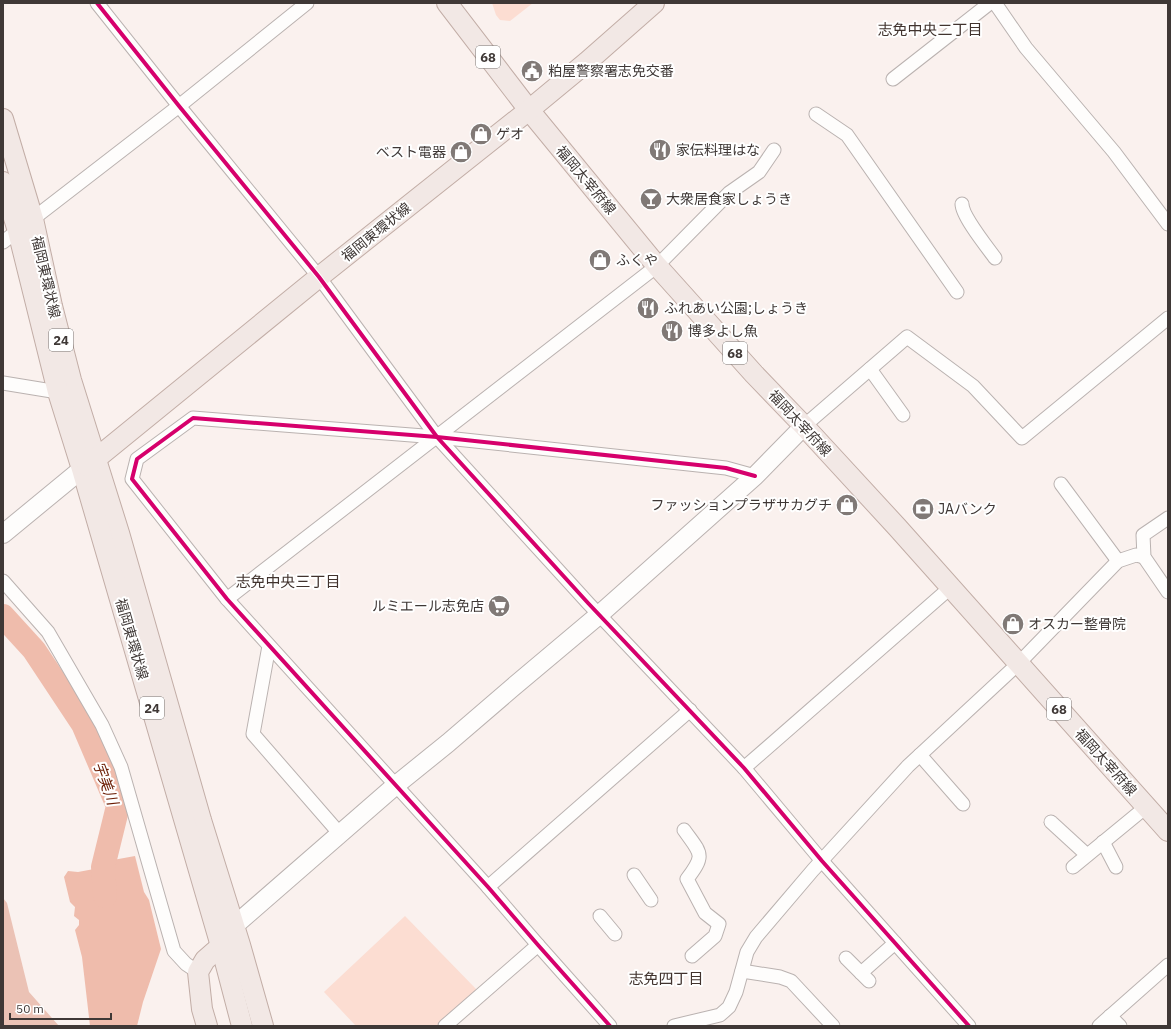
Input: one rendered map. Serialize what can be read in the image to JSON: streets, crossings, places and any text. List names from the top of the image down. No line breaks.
{"streets":{"main road":["68","福岡太宰府線","福岡東環状線","24"]},"crossings":[["福岡太宰府線","福岡東環状線"]],"districts":["志免中央二丁目","志免中央三丁目","志免四丁目"],"water":["宇美川"],"places":{"public building":["粕屋警察署志免交番"],"shop":["ゲオ","ベスト電器","ふくや","ファッションプラザサカグチ","オスカー整骨院"],"restaurant":["家伝料理はな","ふれあい公園;しょうき","博多よし魚"],"bar":["大衆居食家しょうき"],"bank":["JAバンク"],"supermarket":["ルミエール志免店"]},"scale_bar":"50 m"}
